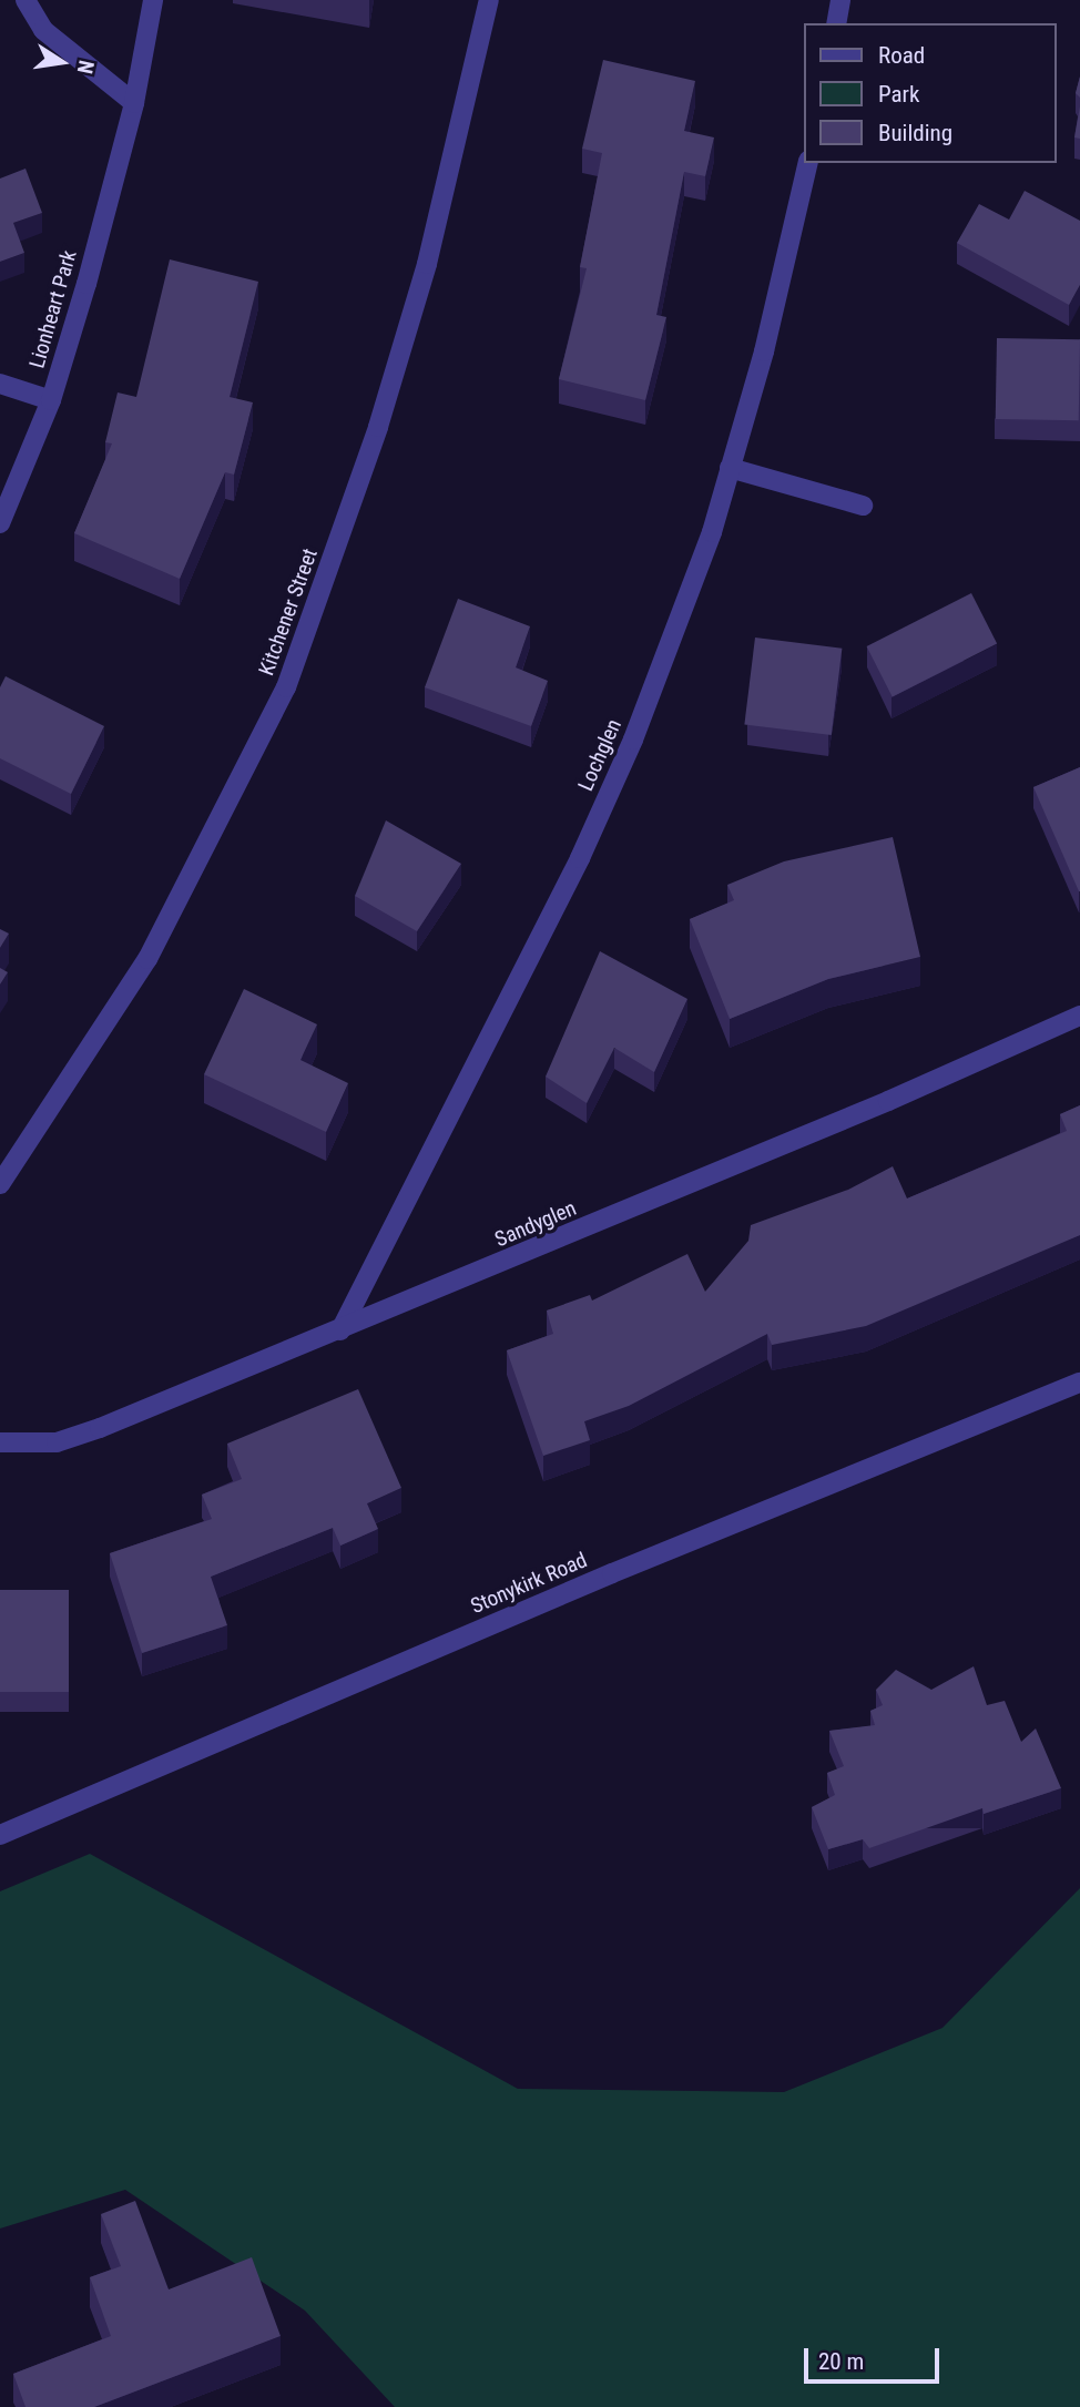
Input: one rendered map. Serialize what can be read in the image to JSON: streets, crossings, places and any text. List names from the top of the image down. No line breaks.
{"streets":{"street":["Lionheart Park","Kitchener Street","Lochglen","Sandyglen","Stonykirk Road"]},"crossings":[["Lochglen","Sandyglen"]],"legend":["Road","Park","Building"],"scale_bar":"20 m","north":"right"}
